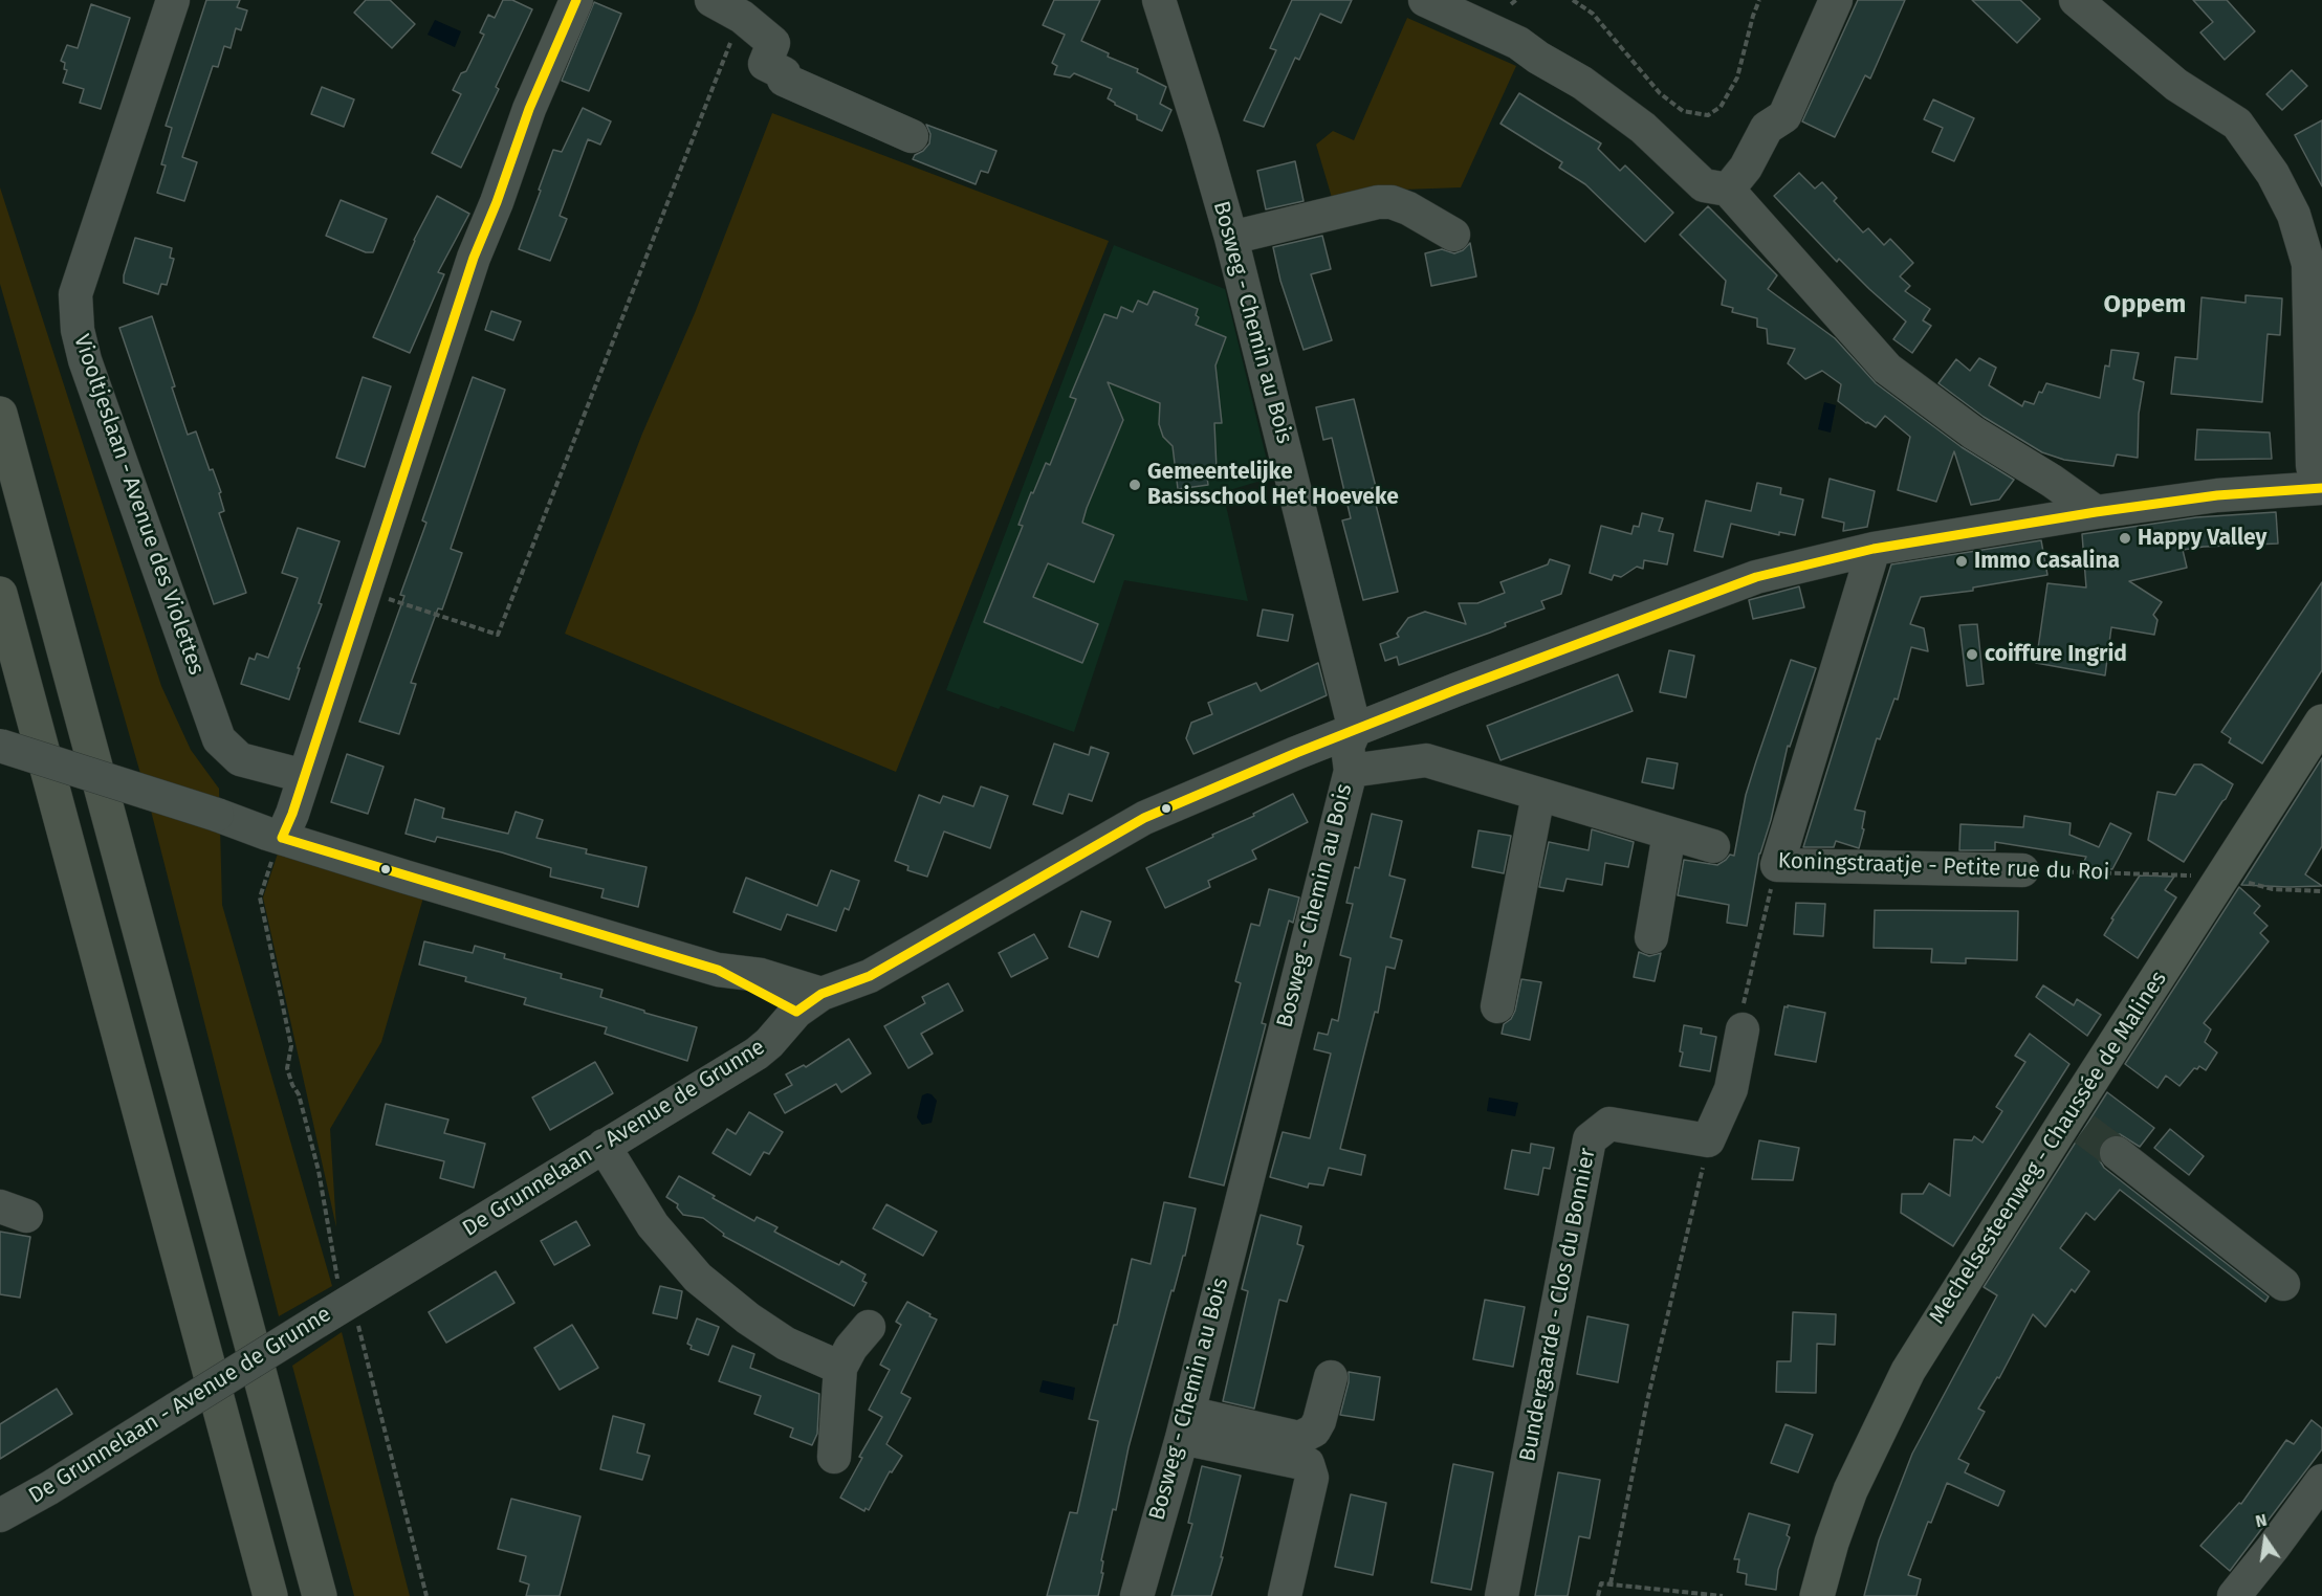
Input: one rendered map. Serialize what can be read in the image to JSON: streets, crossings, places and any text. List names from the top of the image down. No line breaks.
{"streets":{"main road":["Mechelsesteenweg - Chaussée de Malines"],"street":["Bosweg - Chemin au Bois","Viooltjeslaan - Avenue des Violettes","Koningstraatje - Petite rue du Roi","De Grunnelaan - Avenue de Grunne","Bundergaarde - Clos du Bonnier"]},"crossings":[["Bosweg - Chemin au Bois","De Grunnelaan - Avenue de Grunne"],["Koningstraatje - Petite rue du Roi","Mechelsesteenweg - Chaussée de Malines"]],"districts":["Oppem"],"places":["Gemeentelijke Basisschool Het Hoeveke","Happy Valley","Immo Casalina","coiffure Ingrid"],"north":"top"}
